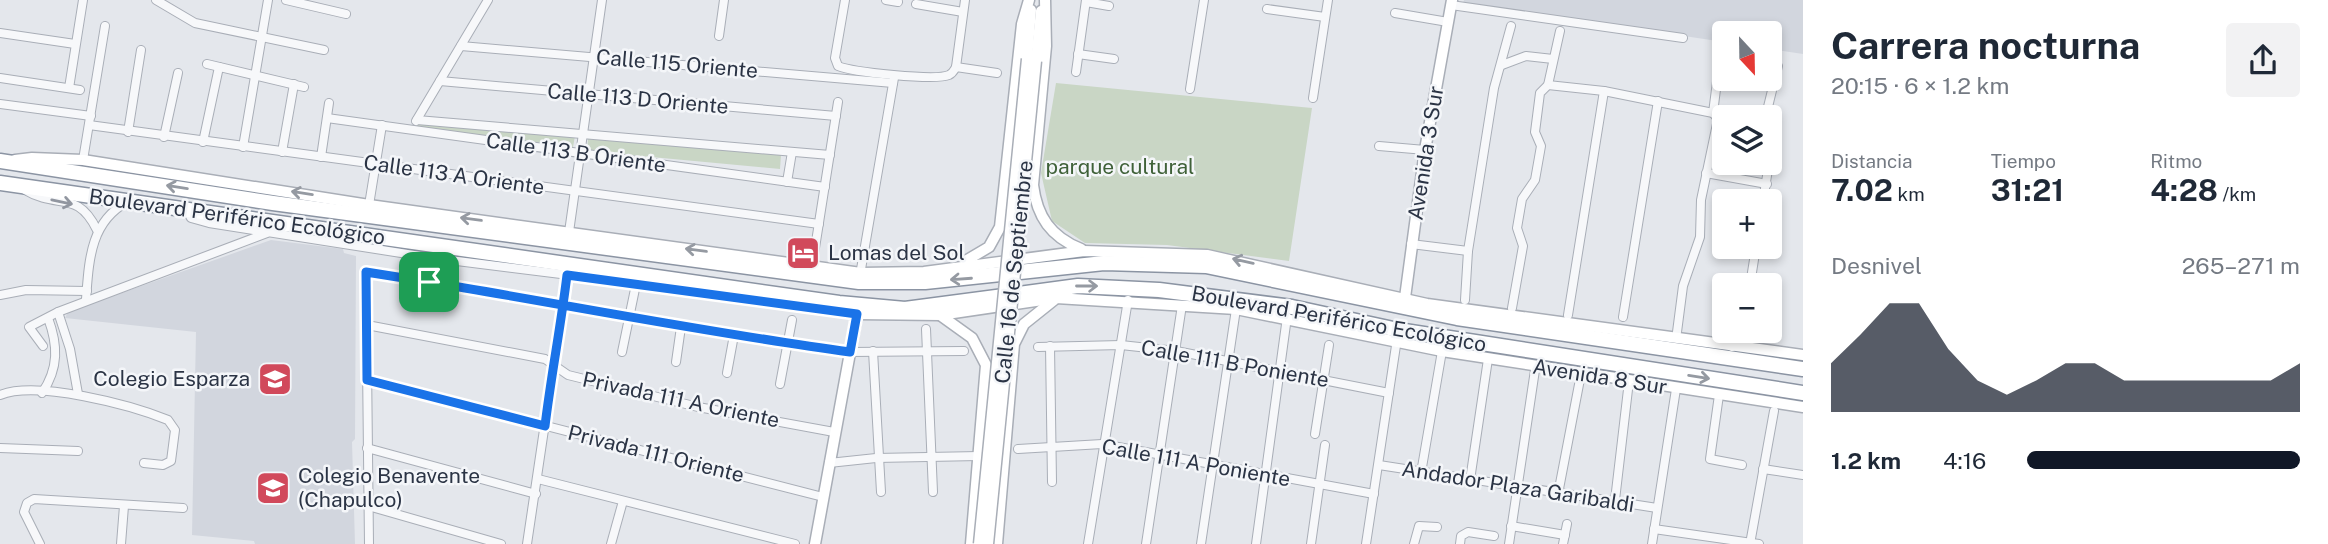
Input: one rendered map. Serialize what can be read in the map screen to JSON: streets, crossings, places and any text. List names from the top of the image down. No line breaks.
{"streets":{"highway":["Boulevard Periférico Ecológico"],"street":["Calle 115 Oriente","Calle 113 D Oriente","Calle 113 B Oriente","Avenida 3 Sur","Calle 113 A Oriente","Calle 16 de Septiembre","Calle 111 B Poniente","Avenida 8 Sur","Privada 111 A Oriente","Privada 111 Oriente","Calle 111 A Poniente","Andador Plaza Garibaldi"]},"crossings":[["Avenida 3 Sur","Boulevard Periférico Ecológico"],["Boulevard Periférico Ecológico","Avenida 8 Sur"]],"parks":["parque cultural"],"places":{"hotel":["Lomas del Sol"],"school or university":["Colegio Esparza","Colegio Benavente (Chapulco)"]},"north":"bottom","page":{"heading":["Carrera nocturna","20:15 · 6 × 1.2 km"],"map_buttons":["+","−"],"stats":[["Distancia","7.02 km"],["Tiempo","31:21"],["Ritmo","4:28 /km"]],"chart":["Desnivel","265–271 m"],"list":[{"name":"1.2 km","note":"4:16"}]}}
